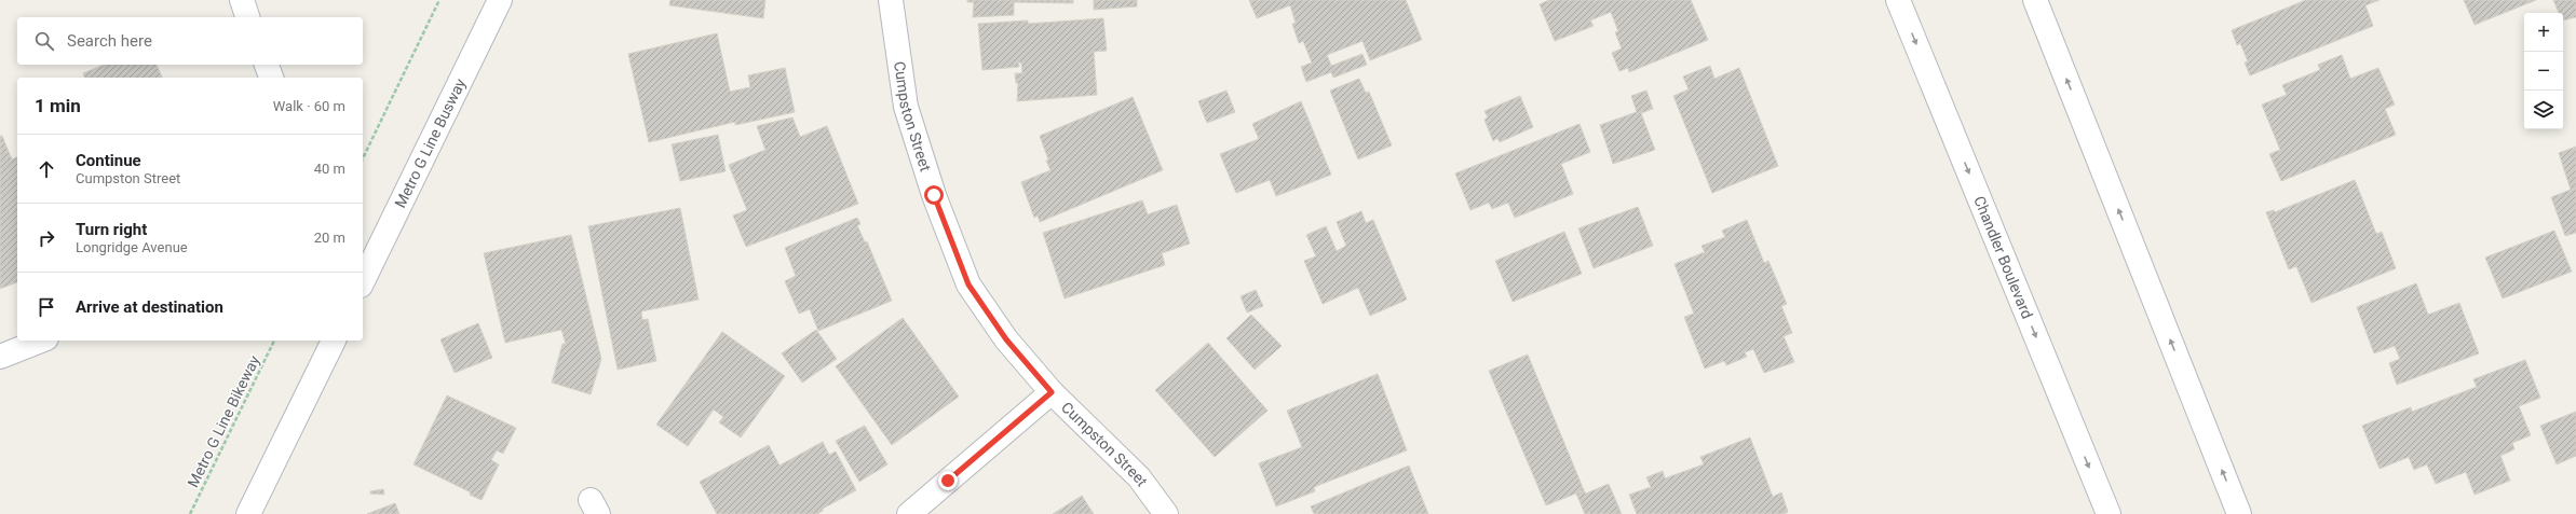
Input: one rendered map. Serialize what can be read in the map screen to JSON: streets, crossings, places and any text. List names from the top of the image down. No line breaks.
{"streets":{"street":["Cumpston Street","Metro G Line Busway","Chandler Boulevard"],"path":["Metro G Line Bikeway"]},"page":{"map_buttons":["+","−"],"search":"Search here","heading":["1 min","Walk · 60 m"],"list":[["Continue","Cumpston Street","40 m"],["Turn right","Longridge Avenue","20 m"],"Arrive at destination"]}}
